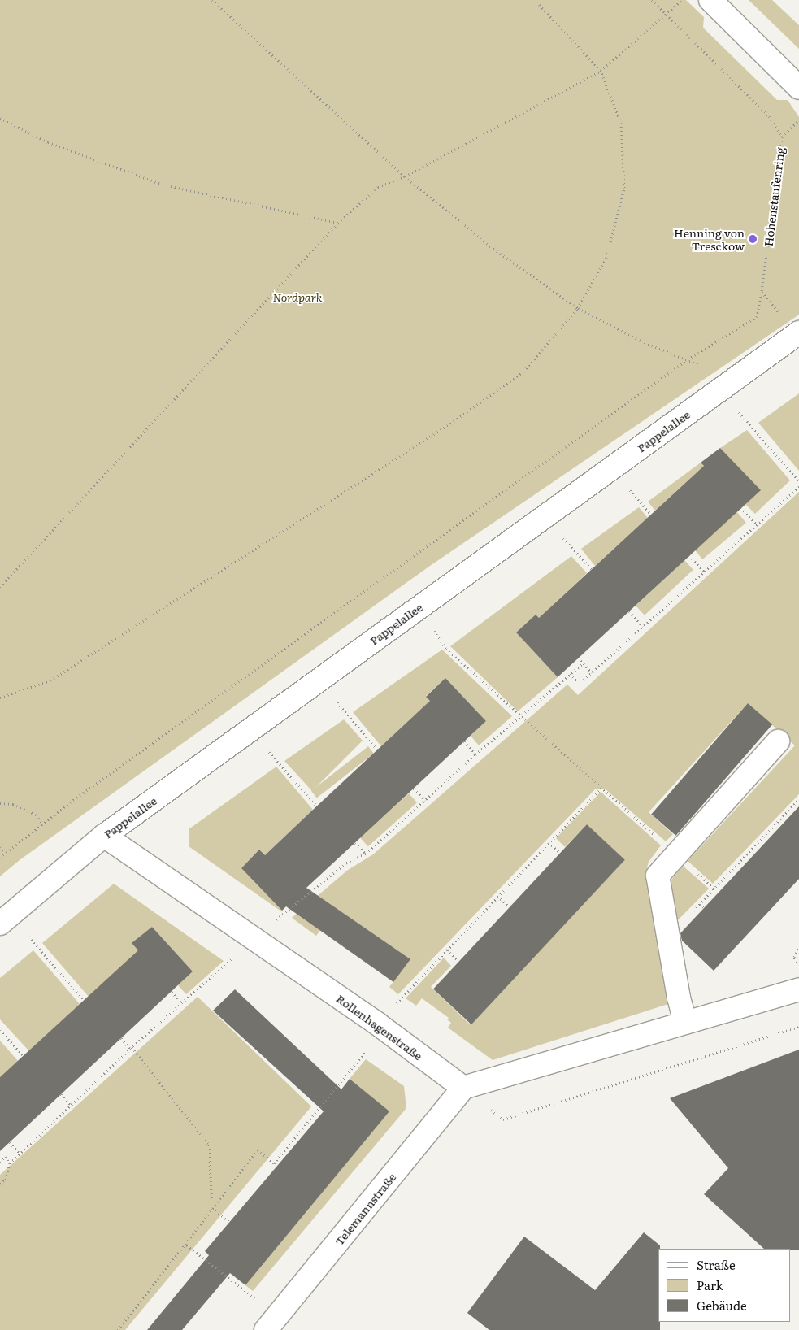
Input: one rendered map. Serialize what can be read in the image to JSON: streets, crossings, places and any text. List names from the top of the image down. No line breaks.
{"streets":{"street":["Pappelallee","Rollenhagenstraße","Telemannstraße"],"path":["Hohenstaufenring"]},"crossings":[["Pappelallee","Rollenhagenstraße"],["Rollenhagenstraße","Telemannstraße"]],"parks":["Nordpark"],"places":["Henning von Tresckow"],"legend":["Straße","Park","Gebäude"]}
